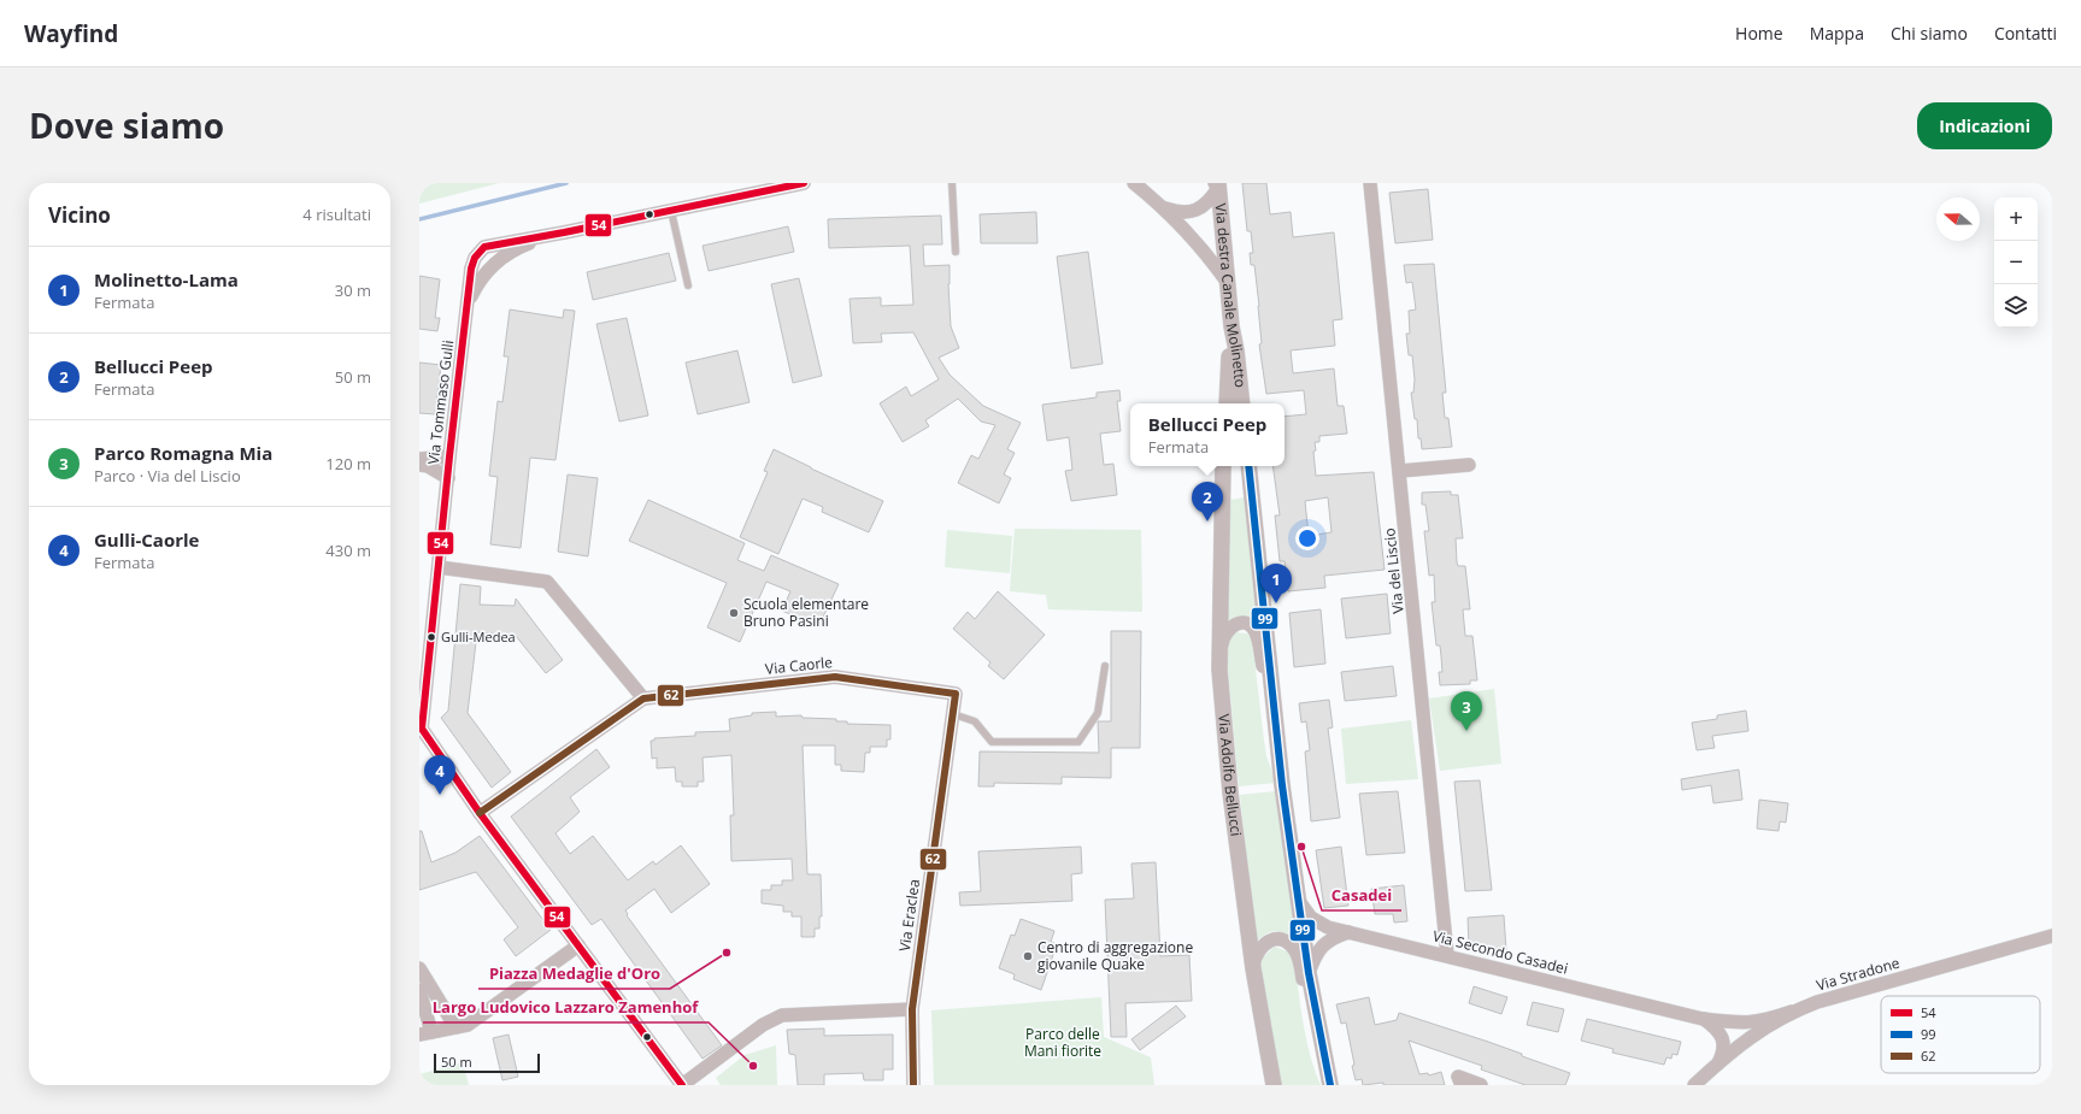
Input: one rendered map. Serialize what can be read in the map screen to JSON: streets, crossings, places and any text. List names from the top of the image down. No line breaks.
{"streets":{"street":["Via destra Canale Molinetto","Via Tommaso Gulli","Via del Liscio","Via Caorle","Via Adolfo Bellucci","Via Eraclea","Via Secondo Casadei","Via Stradone"]},"crossings":[["Via Tommaso Gulli","Via Caorle"],["Via del Liscio","Via Secondo Casadei"],["Via Caorle","Via Eraclea"],["Via Secondo Casadei","Via Stradone"]],"parks":["Parco delle Mani fiorite"],"places":["Scuola elementare Bruno Pasini","Gulli-Medea","Casadei","Piazza Medaglie d'Oro","Centro di aggregazione giovanile Quake","Largo Ludovico Lazzaro Zamenhof"],"lines":["transit line 54","transit line 99","transit line 62"],"legend":["54","99","62"],"scale_bar":"50 m","north":"left","page":{"header":"Wayfind","nav":["Home","Mappa","Chi siamo","Contatti"],"title":"Dove siamo","buttons":"Indicazioni","heading":["Vicino","4 risultati"],"map_buttons":["+","−"],"list":[{"mark":"1","name":"Molinetto-Lama","note":"Fermata","value":"30 m"},{"mark":"2","name":"Bellucci Peep","note":"Fermata","value":"50 m"},{"mark":"3","name":"Parco Romagna Mia","note":"Parco · Via del Liscio","value":"120 m"},{"mark":"4","name":"Gulli-Caorle","note":"Fermata","value":"430 m"}],"popup":["Bellucci Peep","Fermata"],"pins":["2","1","3","4"],"scale":"50 m"}}
